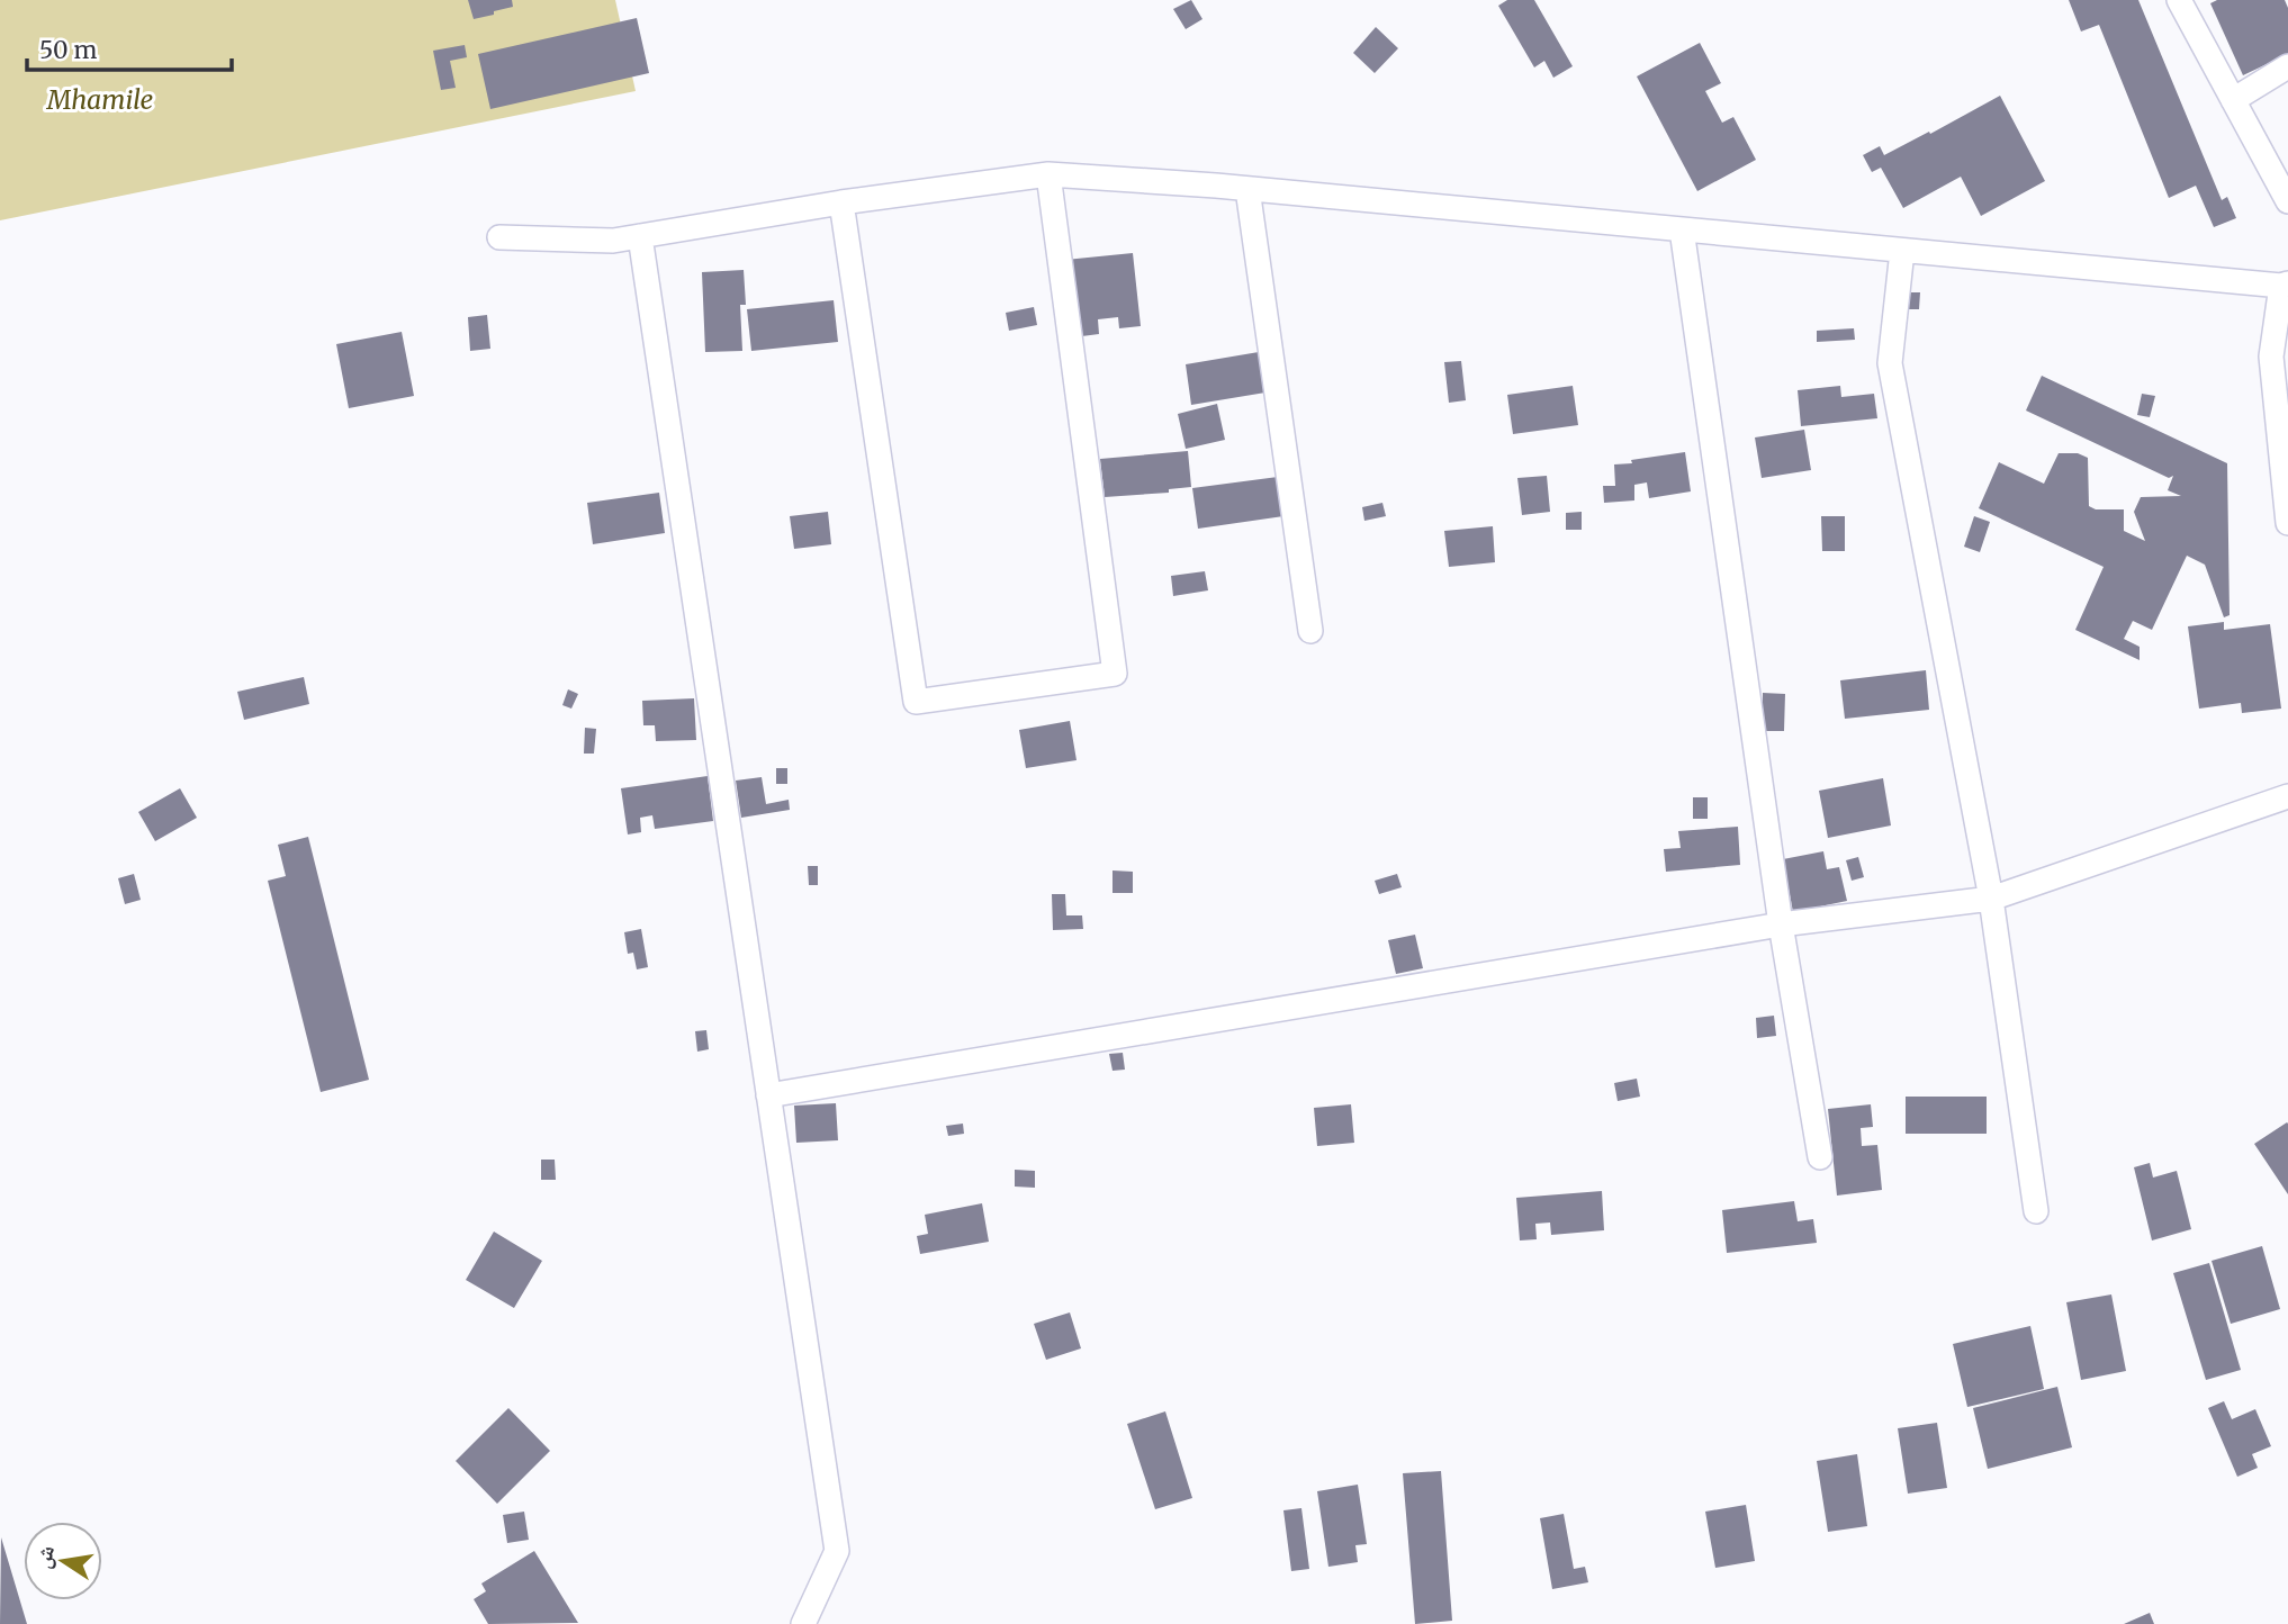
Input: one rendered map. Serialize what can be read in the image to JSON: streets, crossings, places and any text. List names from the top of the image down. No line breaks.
{"parks":["Mhamile"],"scale_bar":"50 m","north":"left"}
